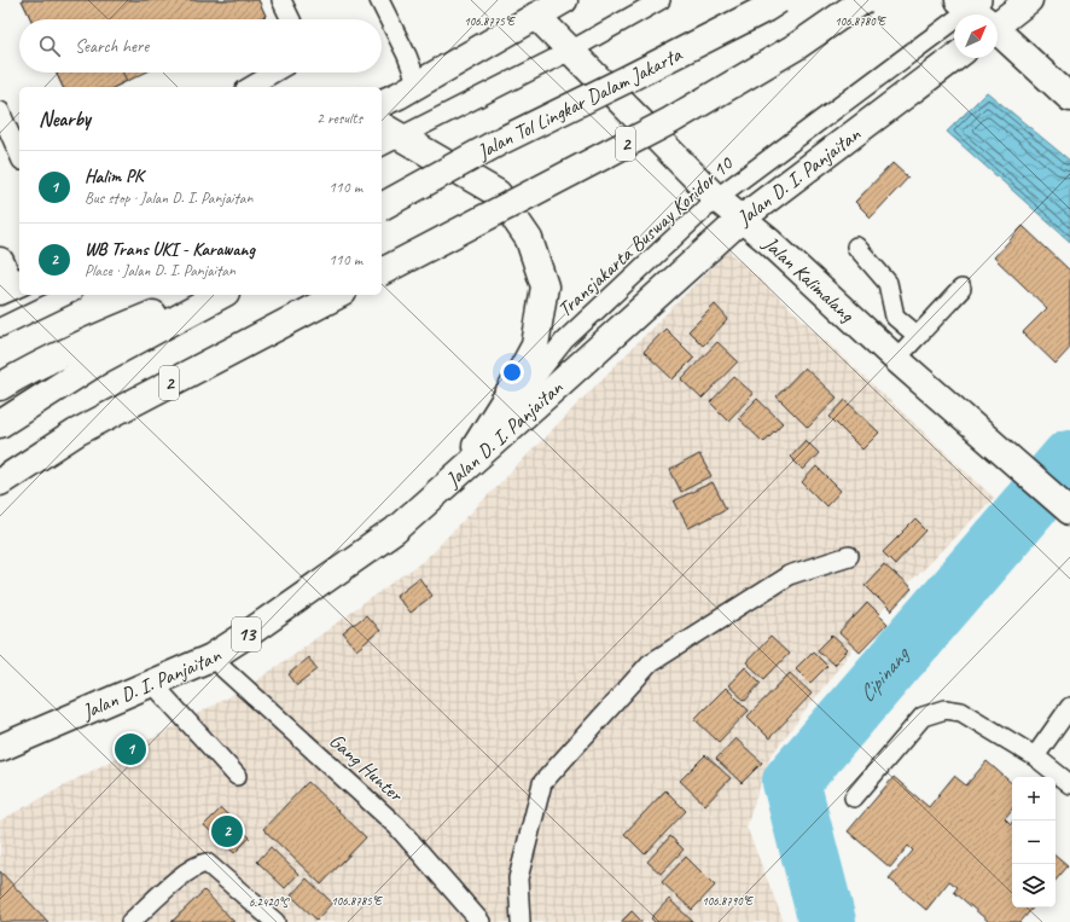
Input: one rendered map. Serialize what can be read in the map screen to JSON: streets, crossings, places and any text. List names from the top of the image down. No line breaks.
{"streets":{"main road":["Jalan Tol Lingkar Dalam Jakarta","2","Jalan D. I. Panjaitan","Jalan Kalimalang","13"],"lane":["Transjakarta Busway Koridor 10","Gang Hunter"]},"crossings":[["Jalan D. I. Panjaitan","Transjakarta Busway Koridor 10"],["Jalan D. I. Panjaitan","Jalan Kalimalang"],["Jalan D. I. Panjaitan","Gang Hunter"],["Transjakarta Busway Koridor 10","Jalan Kalimalang"]],"water":["Cipinang"],"north":"top right","page":{"search":"Search here","heading":["Nearby","2 results"],"list":[{"mark":"1","name":"Halim PK","note":"Bus stop · Jalan D. I. Panjaitan","value":"110 m"},{"mark":"2","name":"WB Trans UKI - Karawang","note":"Place · Jalan D. I. Panjaitan","value":"110 m"}],"pins":["1","2"],"map_buttons":["+","−"]},"coordinates":["106.8775°E","106.8780°E","106.8785°E","106.8790°E","6.2420°S"]}
